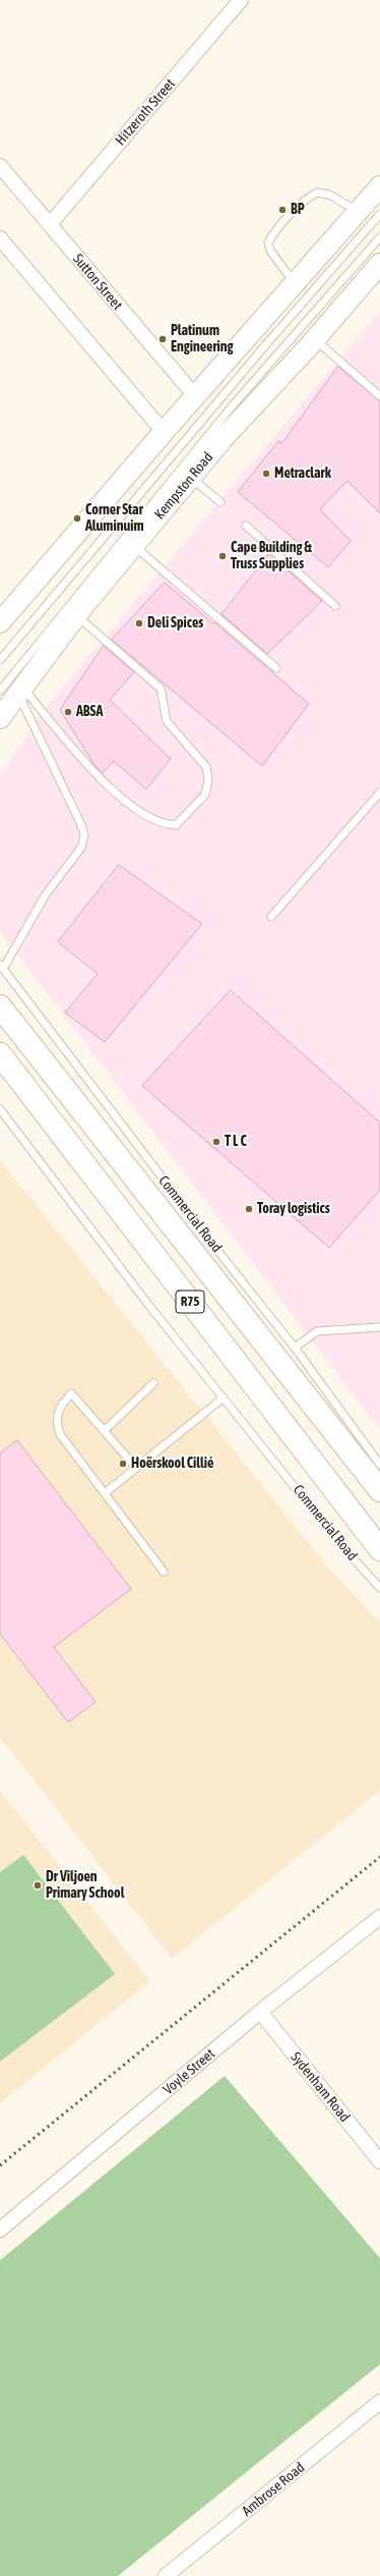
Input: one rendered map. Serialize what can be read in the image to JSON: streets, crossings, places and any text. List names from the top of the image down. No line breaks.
{"streets":{"main road":["Kempston Road","Commercial Road","R75"],"street":["Hitzeroth Street","Sutton Street","Voyle Street","Sydenham Road","Ambrose Road"]},"crossings":[["Hitzeroth Street","Sutton Street"],["Voyle Street","Sydenham Road"]],"places":["BP","Platinum Engineering","Metraclark","Corner Star Aluminuim","Cape Building & Truss Supplies","Deli Spices","ABSA","T L C","Toray logistics","Hoërskool Cillié","Dr Viljoen Primary School"]}
